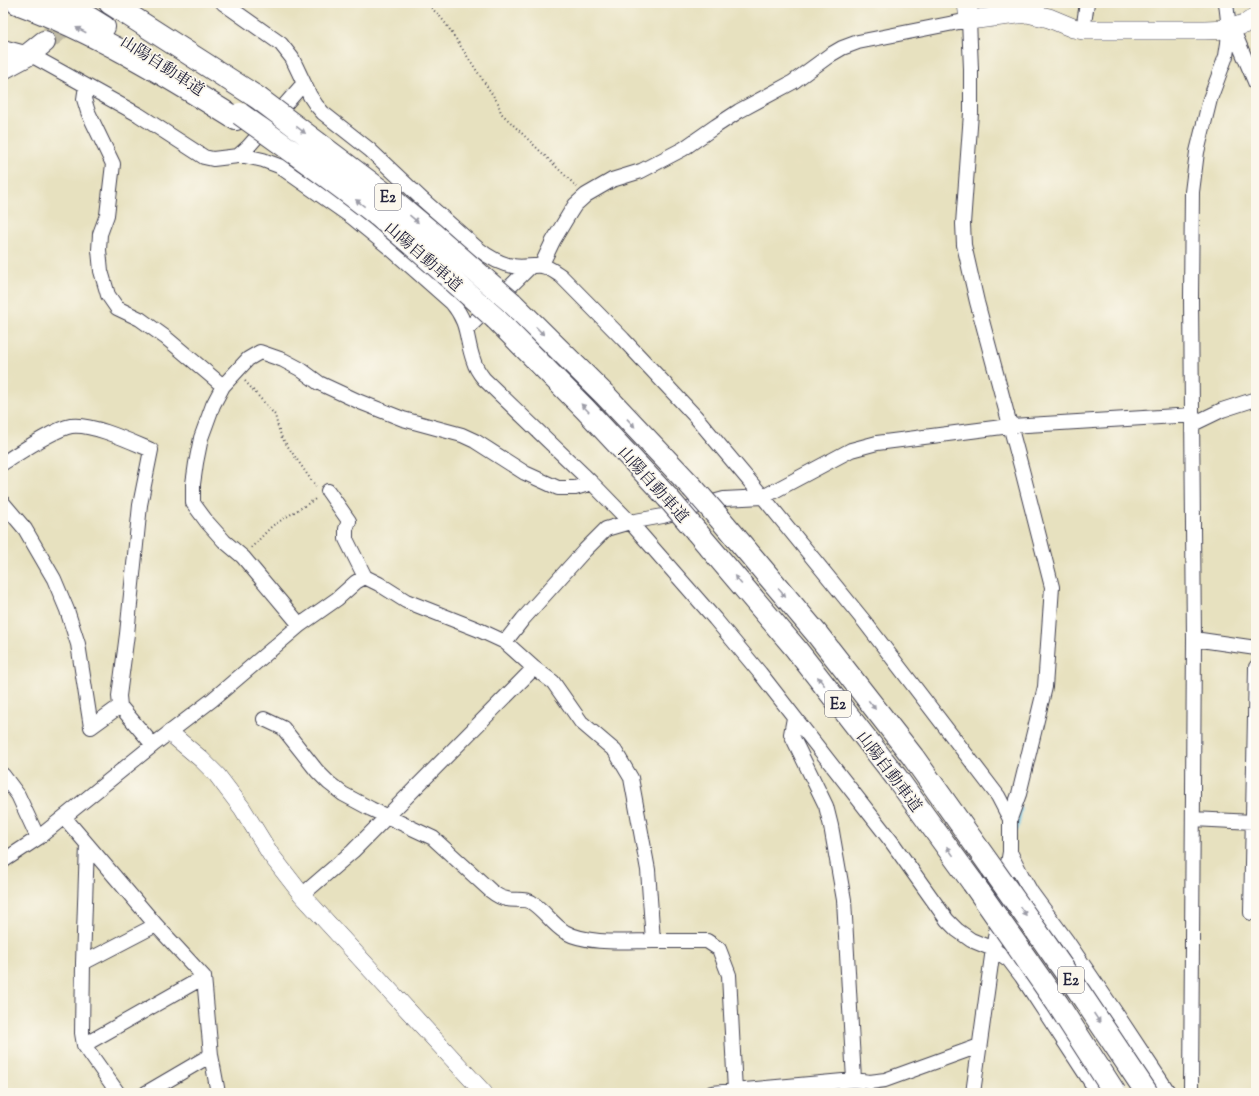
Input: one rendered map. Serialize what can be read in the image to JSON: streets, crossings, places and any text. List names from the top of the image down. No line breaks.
{"streets":{"main road":["山陽自動車道","E2"]}}
